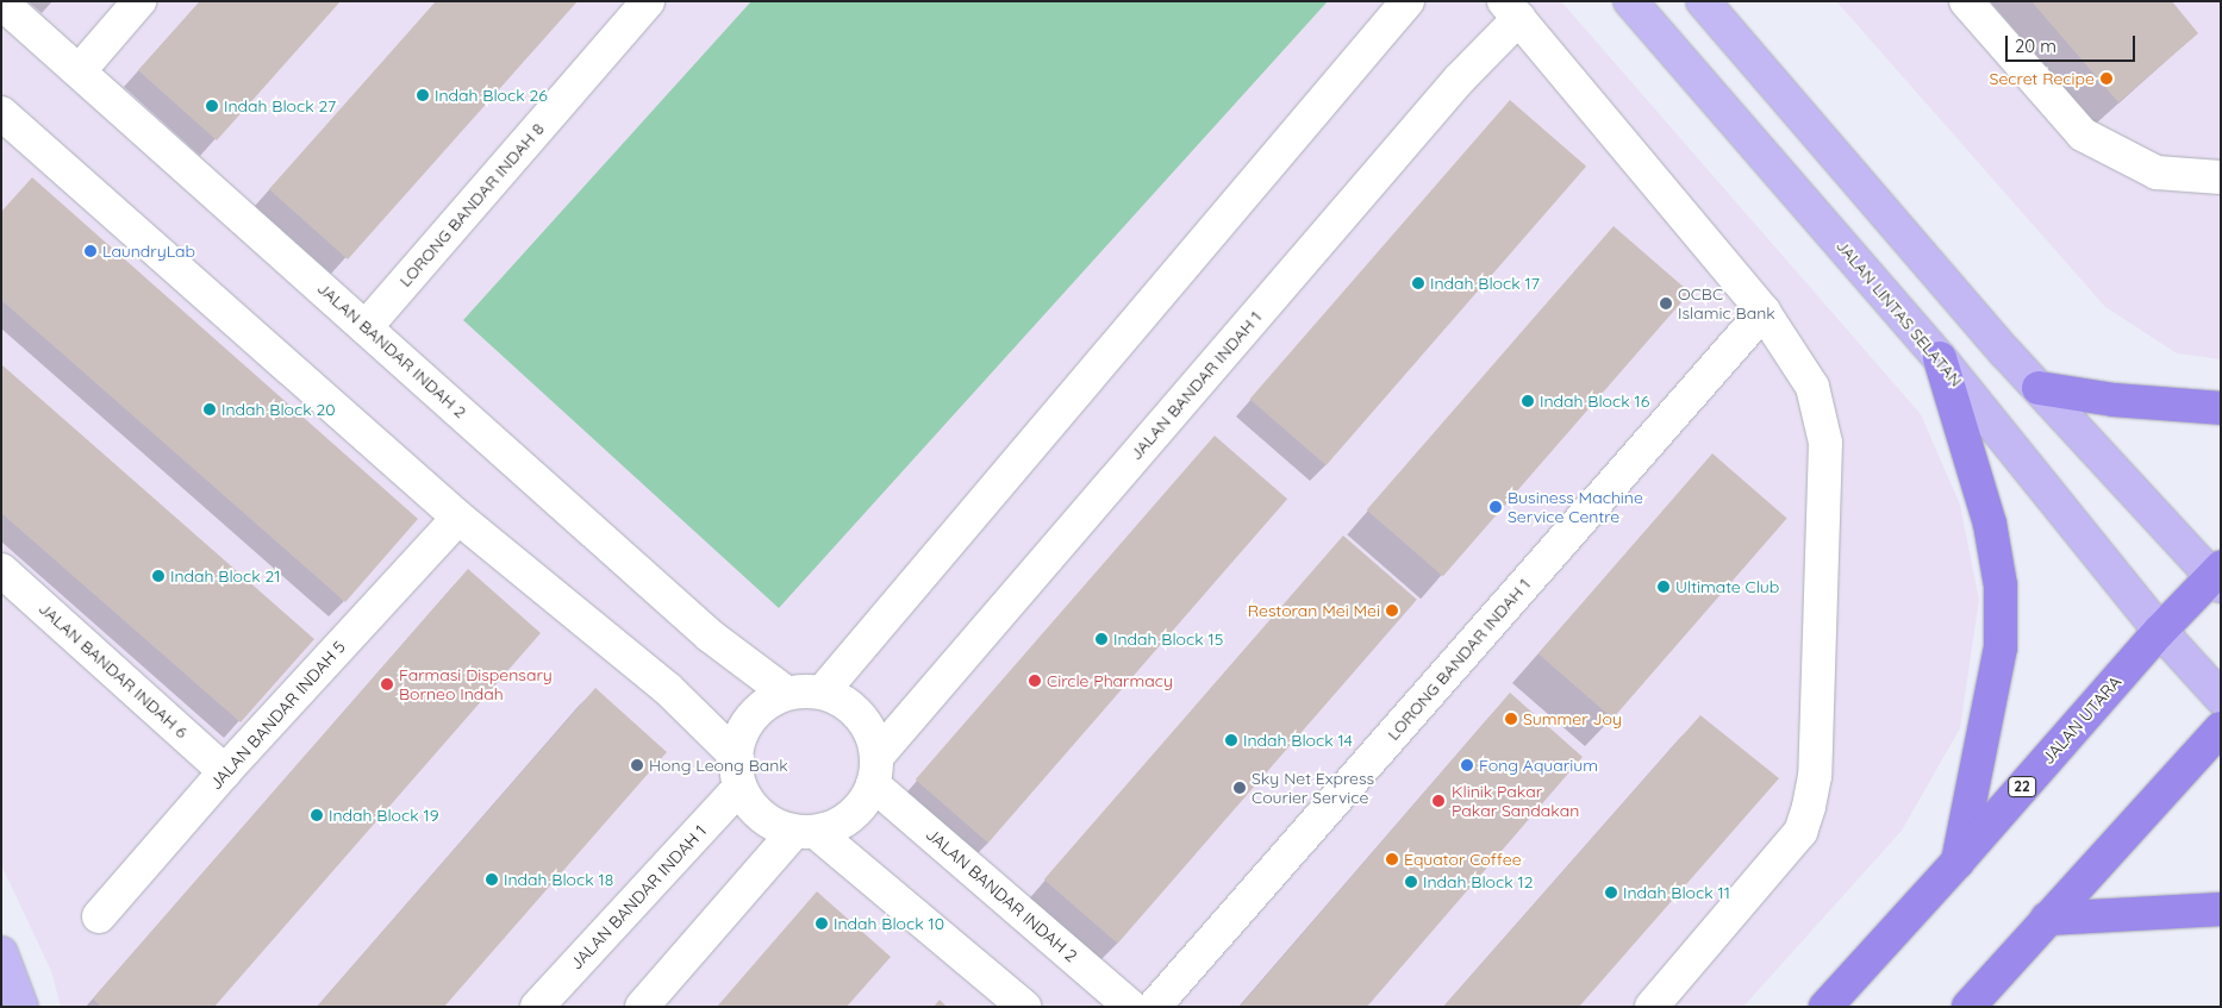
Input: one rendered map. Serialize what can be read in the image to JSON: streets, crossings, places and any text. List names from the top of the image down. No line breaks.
{"streets":{"highway":["JALAN UTARA","22"],"main road":["JALAN LINTAS SELATAN"],"street":["LORONG BANDAR INDAH 8","JALAN BANDAR INDAH 2","JALAN BANDAR INDAH 1","LORONG BANDAR INDAH 1","JALAN BANDAR INDAH 6","JALAN BANDAR INDAH 5"]},"crossings":[["LORONG BANDAR INDAH 8","JALAN BANDAR INDAH 2"],["JALAN LINTAS SELATAN","JALAN UTARA"],["JALAN BANDAR INDAH 2","JALAN BANDAR INDAH 1"],["JALAN BANDAR INDAH 6","JALAN BANDAR INDAH 5"]],"places":["Secret Recipe","Indah Block 26","Indah Block 27","LaundryLab","Indah Block 17","OCBC Islamic Bank","Indah Block 16","Indah Block 20","Business Machine Service Centre","Indah Block 21","Ultimate Club","Restoran Mei Mei","Indah Block 15","Circle Pharmacy","Farmasi Dispensary Borneo Indah","Summer Joy","Indah Block 14","Hong Leong Bank","Fong Aquarium","Sky Net Express Courier Service","Klinik Pakar Pakar Sandakan","Indah Block 19","Equator Coffee","Indah Block 18","Indah Block 12","Indah Block 11","Indah Block 10"],"scale_bar":"20 m"}
